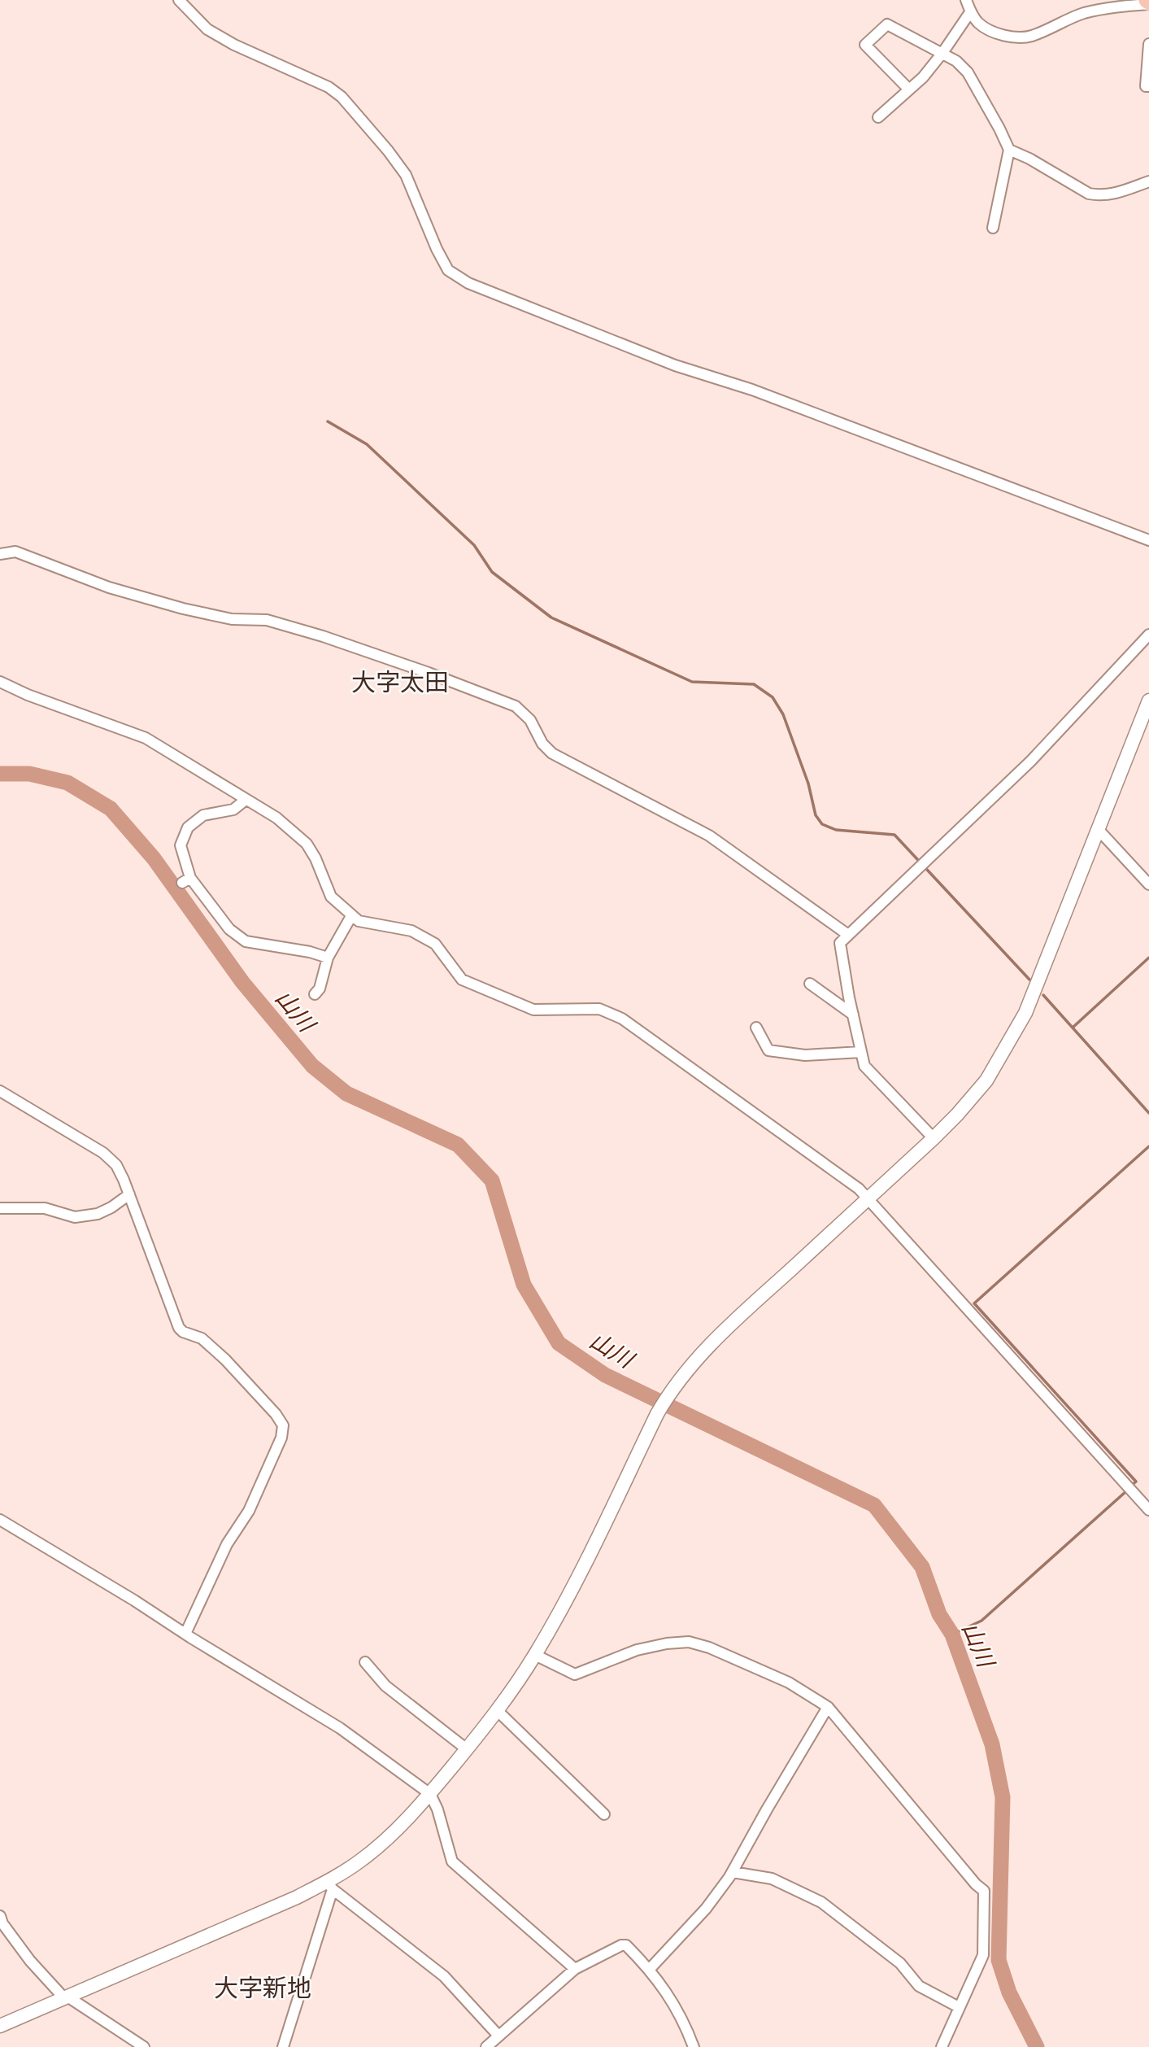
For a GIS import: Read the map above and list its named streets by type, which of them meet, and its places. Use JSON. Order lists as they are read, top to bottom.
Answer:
{
  "districts": ["大字太田", "大字新地"],
  "water": ["山川"]
}
